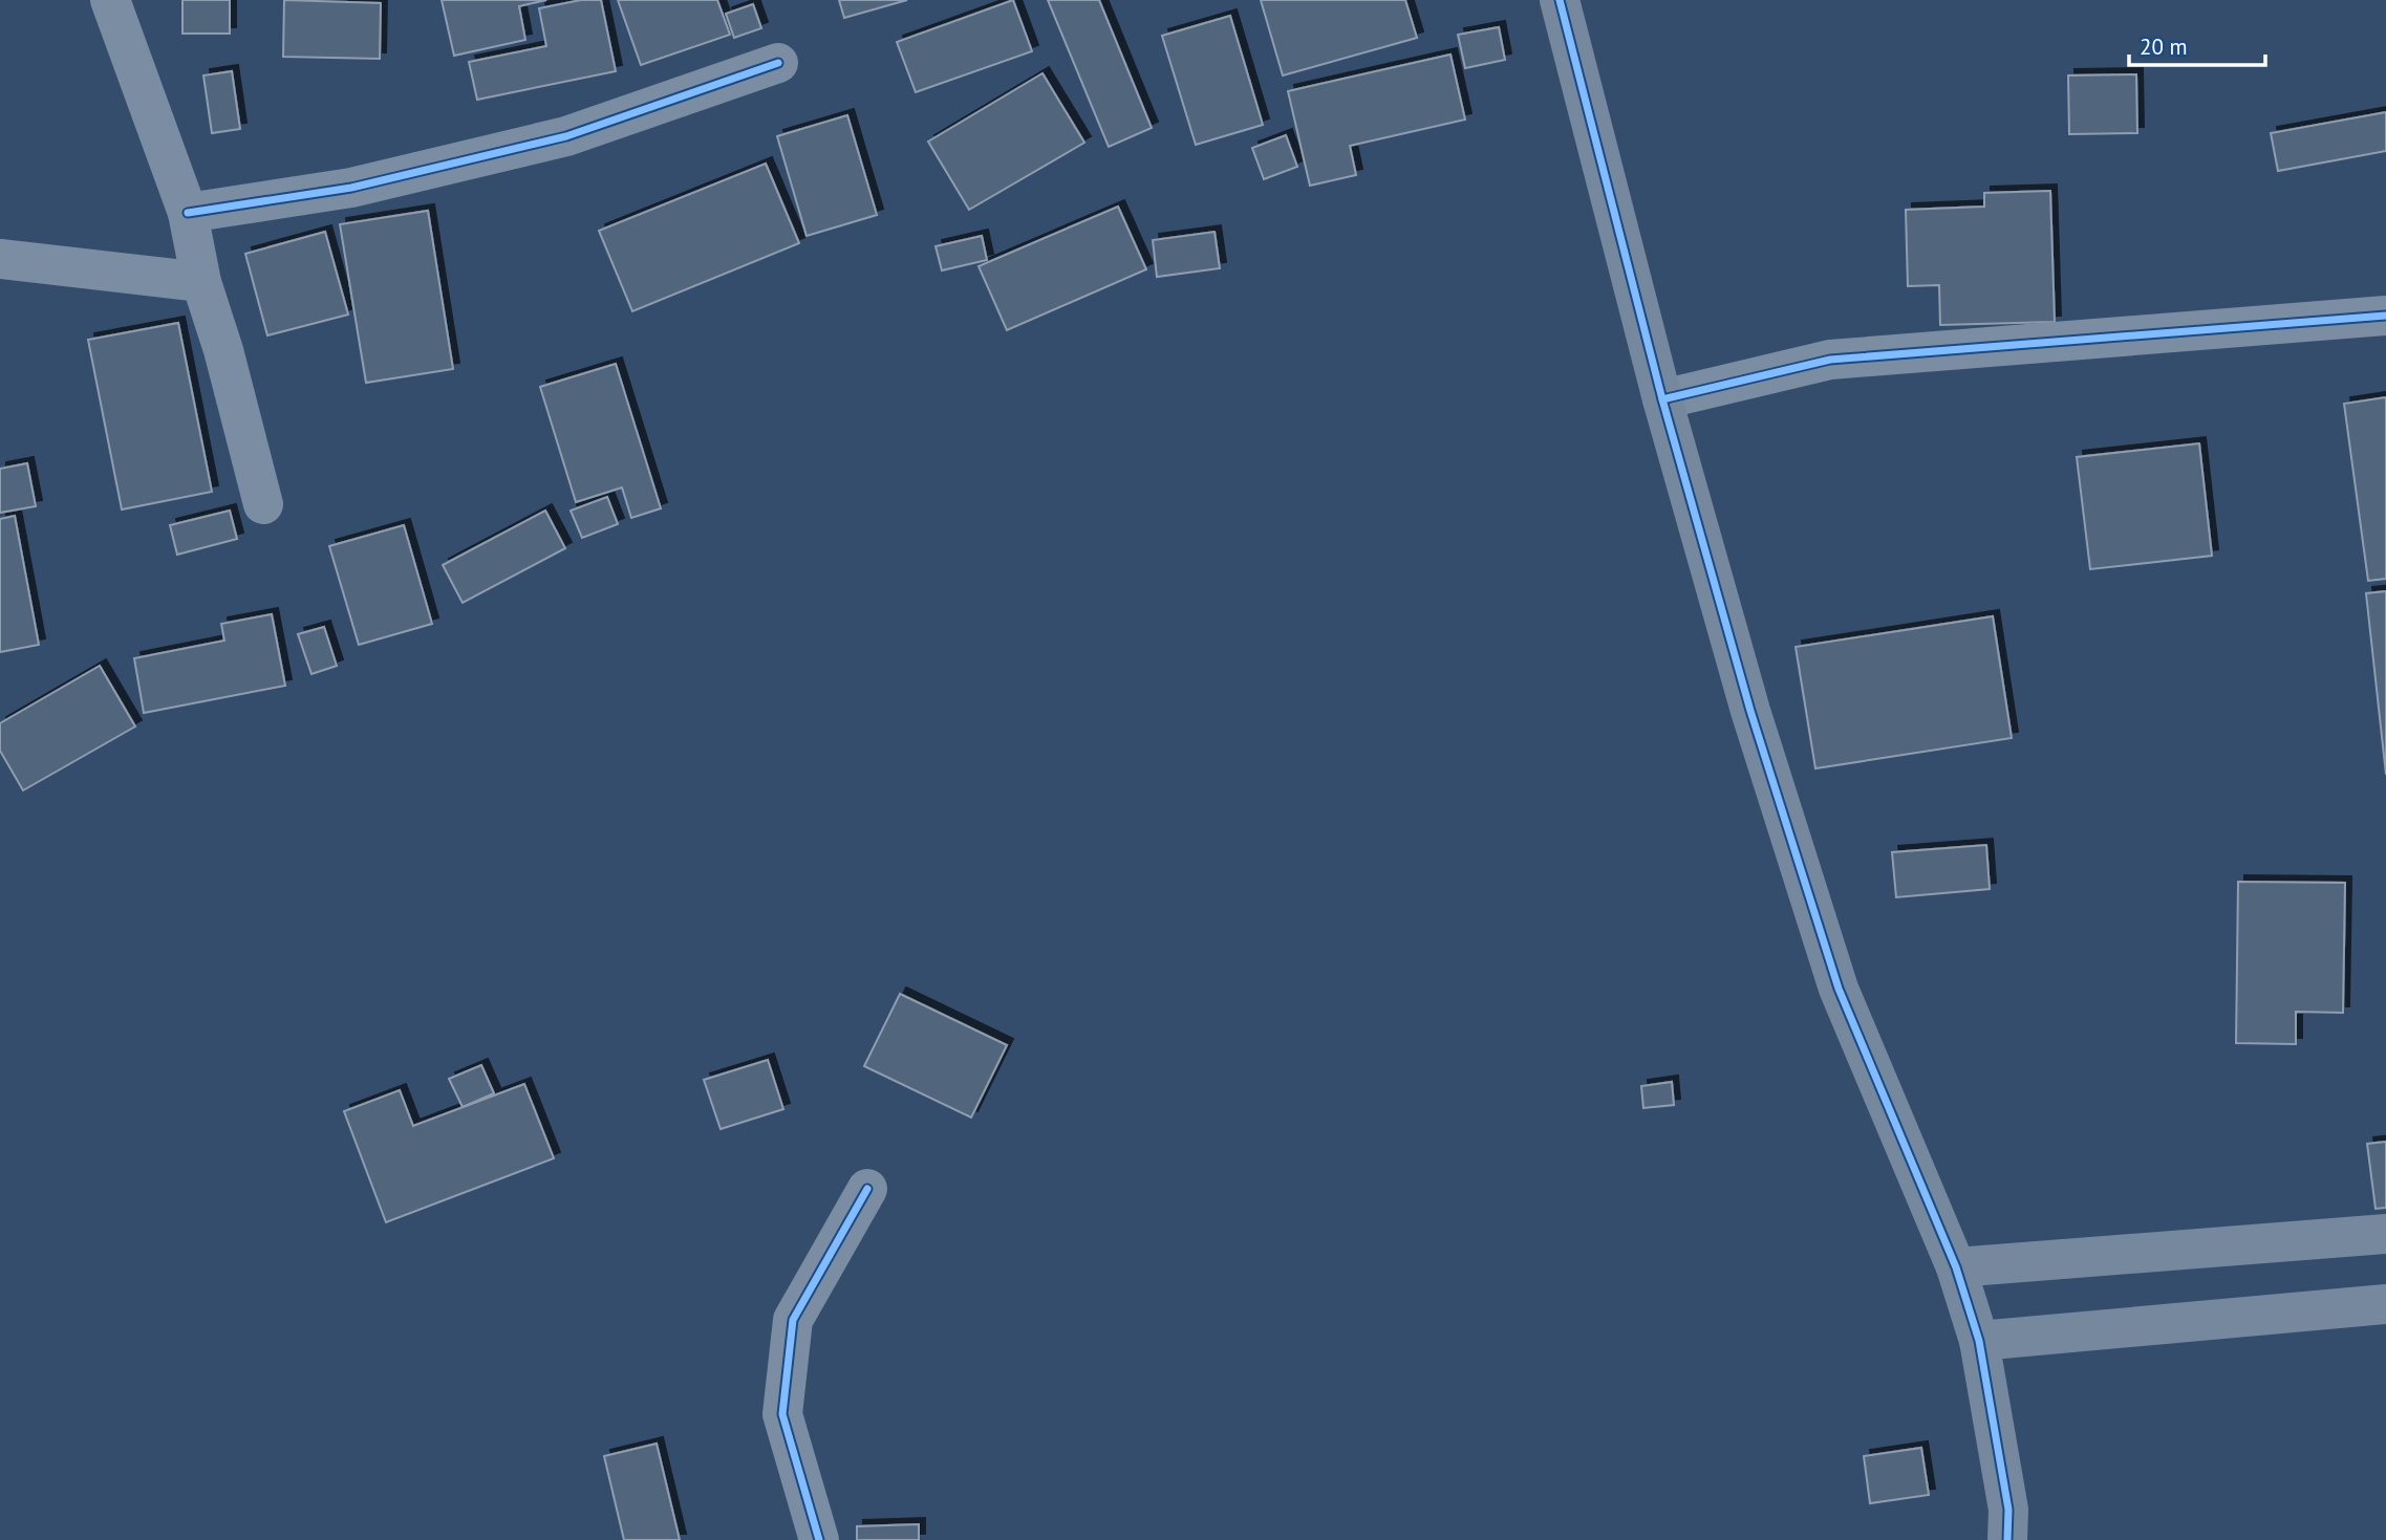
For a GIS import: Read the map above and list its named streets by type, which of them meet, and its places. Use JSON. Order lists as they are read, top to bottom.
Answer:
{
  "scale_bar": "20 m"
}
